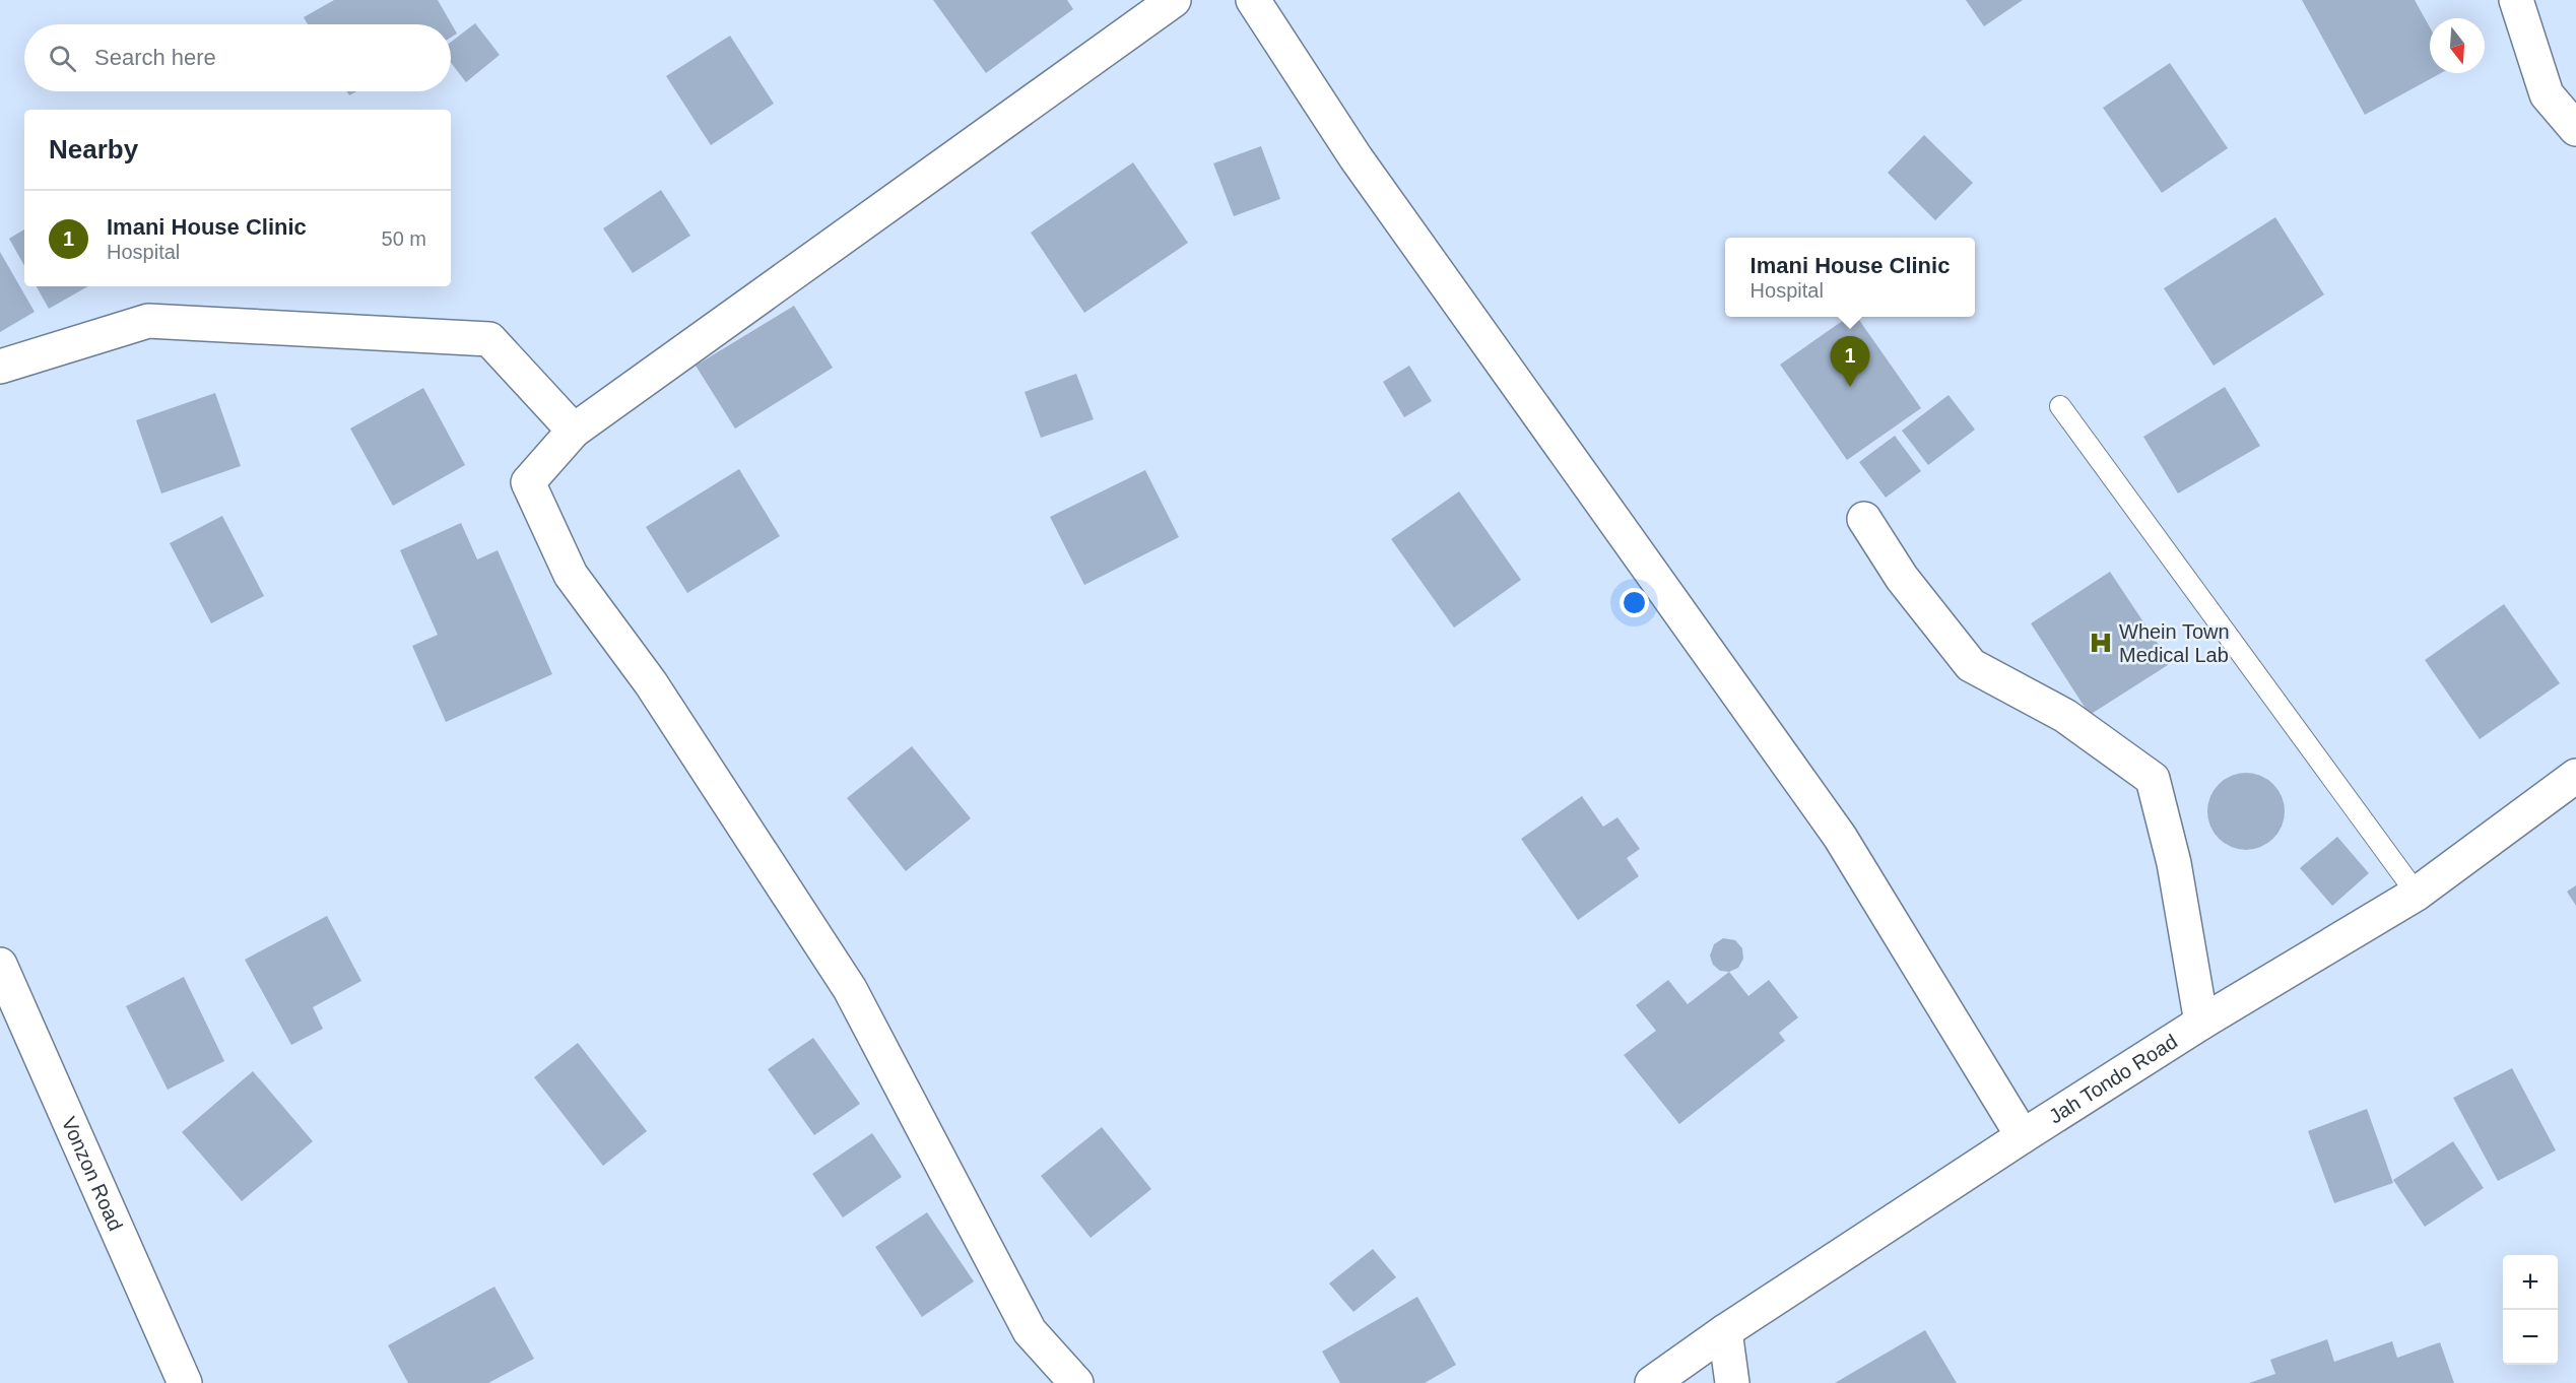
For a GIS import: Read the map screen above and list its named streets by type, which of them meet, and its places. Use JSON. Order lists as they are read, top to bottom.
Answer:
{
  "streets": {
    "street": ["Jah Tondo Road", "Vonzon Road"]
  },
  "places": {
    "hospital": ["Whein Town Medical Lab"]
  },
  "north": "bottom",
  "page": {
    "search": "Search here",
    "heading": "Nearby",
    "list": [
      {
        "mark": "1",
        "name": "Imani House Clinic",
        "note": "Hospital",
        "value": "50 m"
      }
    ],
    "popup": ["Imani House Clinic", "Hospital"],
    "pins": "1",
    "map_buttons": ["+", "−"]
  }
}
